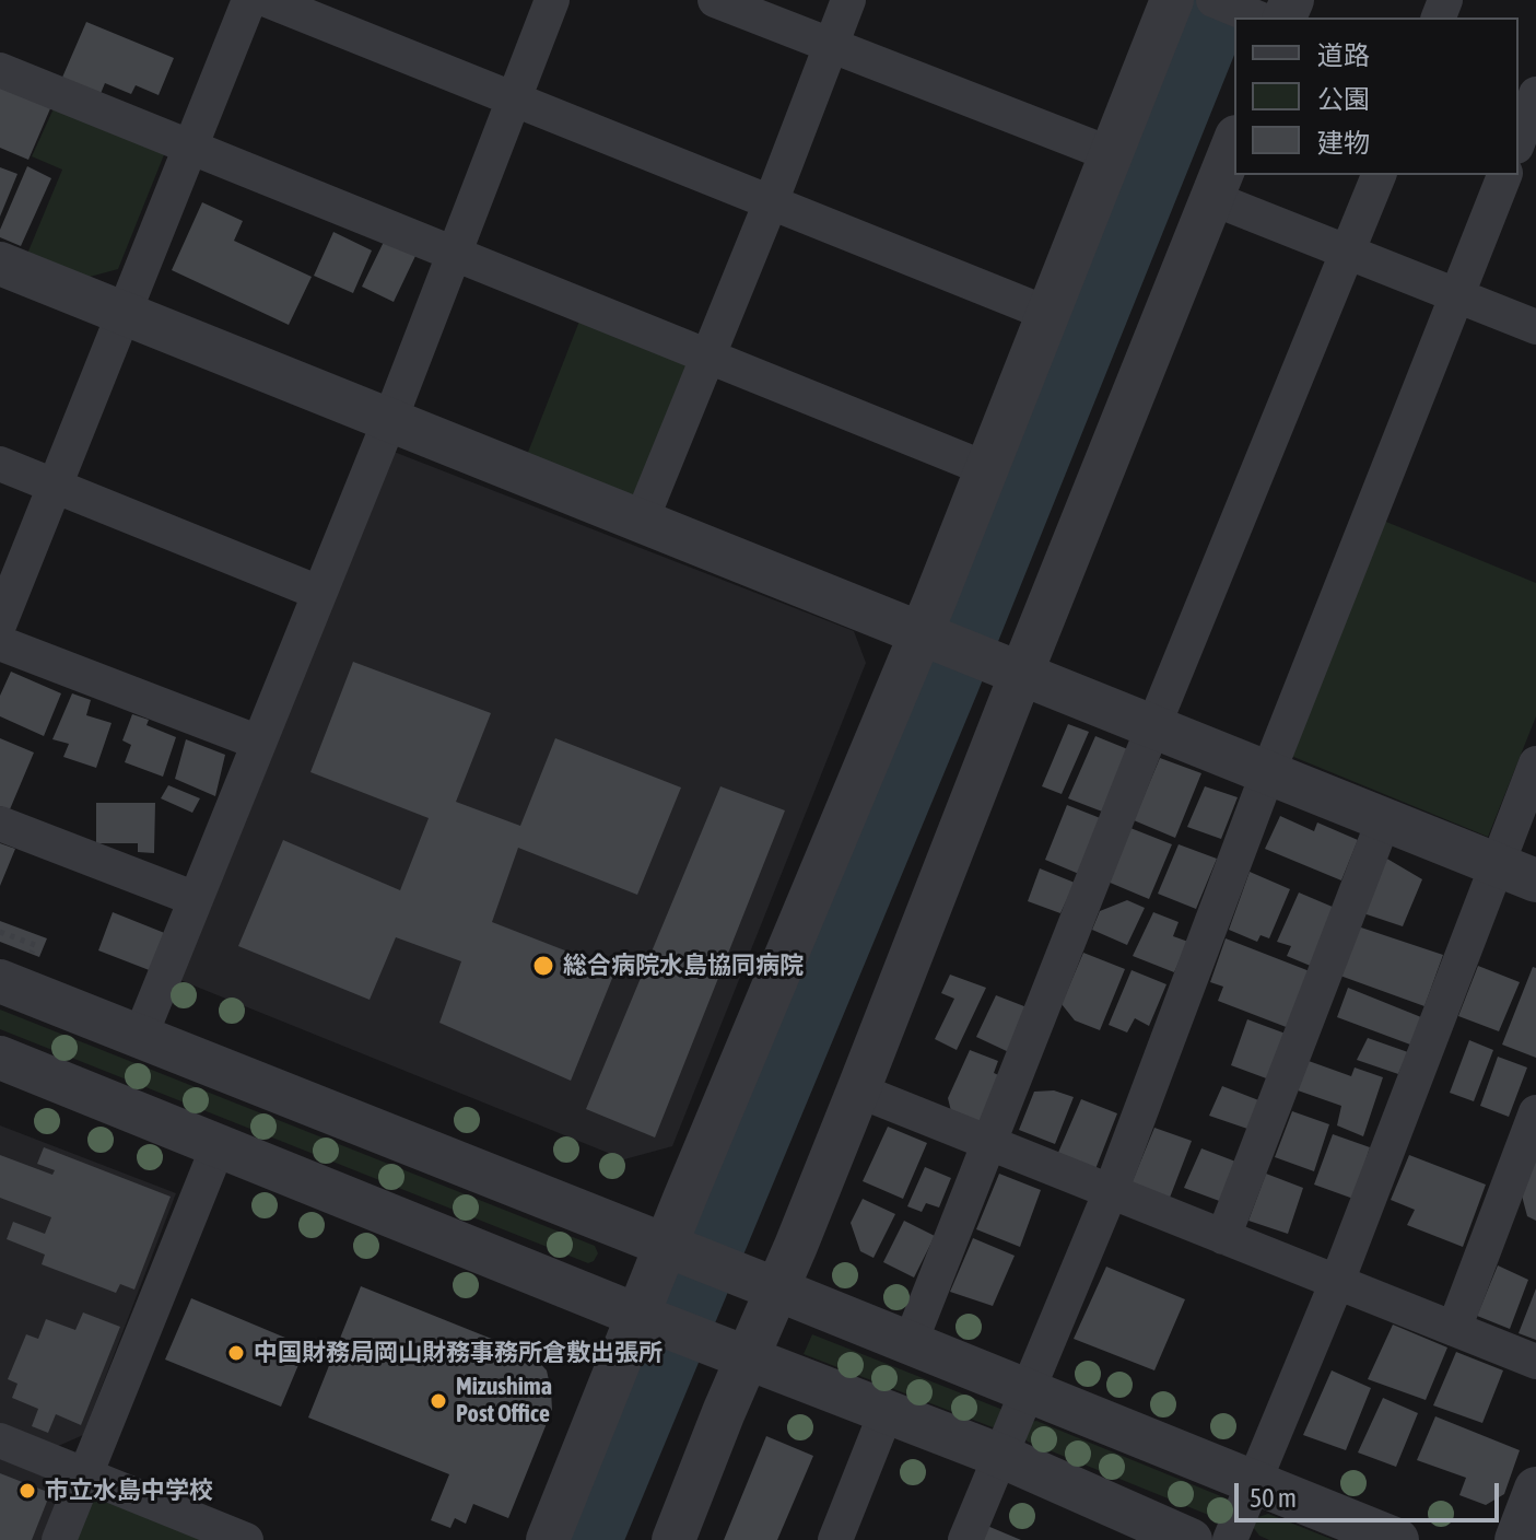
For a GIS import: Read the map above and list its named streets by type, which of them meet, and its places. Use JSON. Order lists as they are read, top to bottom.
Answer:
{
  "places": [
    "総合病院水島協同病院",
    "中国財務局岡山財務事務所倉敷出張所",
    "Mizushima Post Office",
    "市立水島中学校"
  ],
  "legend": ["道路", "公園", "建物"],
  "scale_bar": "50 m"
}
